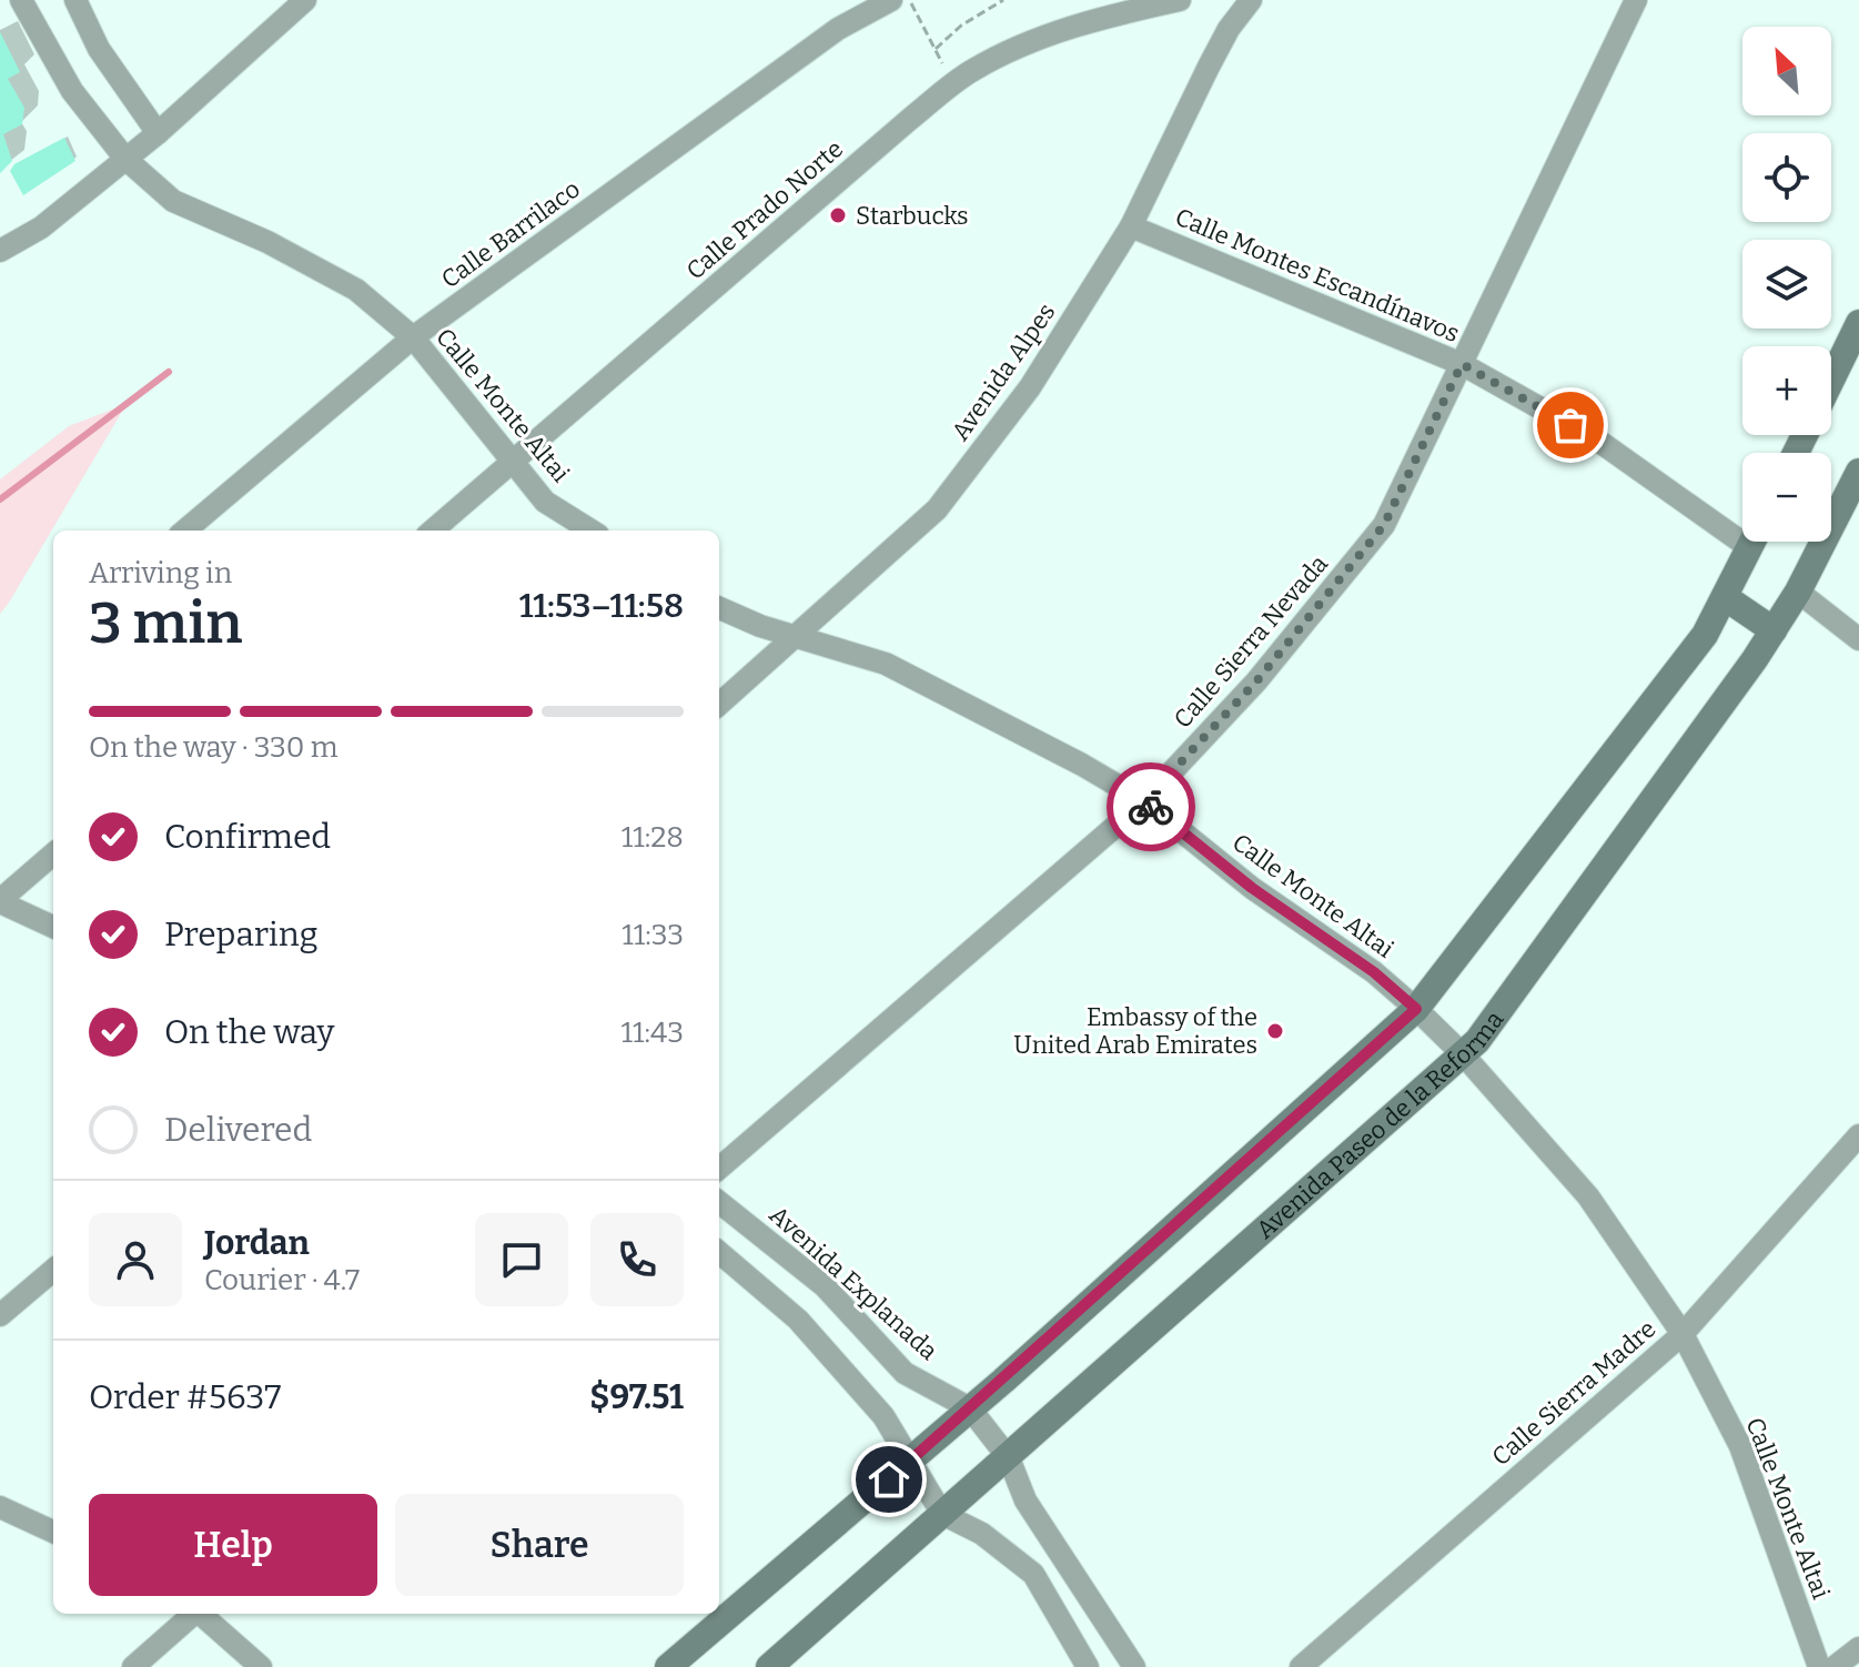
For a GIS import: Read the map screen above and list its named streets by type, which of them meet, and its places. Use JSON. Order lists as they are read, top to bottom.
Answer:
{
  "streets": {
    "main road": ["Avenida Paseo de la Reforma"],
    "street": [
      "Calle Prado Norte",
      "Calle Barrilaco",
      "Calle Montes Escandínavos",
      "Avenida Alpes",
      "Calle Monte Altai",
      "Calle Sierra Nevada",
      "Avenida Explanada",
      "Calle Sierra Madre"
    ]
  },
  "crossings": [
    ["Calle Prado Norte", "Calle Monte Altai"],
    ["Calle Barrilaco", "Calle Monte Altai"],
    ["Calle Montes Escandínavos", "Avenida Alpes"],
    ["Calle Montes Escandínavos", "Calle Sierra Nevada"],
    ["Avenida Alpes", "Calle Monte Altai"],
    ["Calle Monte Altai", "Calle Sierra Nevada"],
    ["Calle Monte Altai", "Avenida Paseo de la Reforma"],
    ["Calle Monte Altai", "Calle Sierra Madre"],
    ["Avenida Paseo de la Reforma", "Avenida Explanada"]
  ],
  "places": ["Starbucks", "Embassy of the United Arab Emirates"],
  "north": "top left",
  "page": {
    "map_buttons": ["+", "−"],
    "heading": ["3 min", "Arriving in", "11:53–11:58"],
    "panel": [
      "Jordan",
      "Courier · 4.7",
      "Order #5637",
      "$97.51"
    ],
    "bar": "On the way · 330 m",
    "list": [
      ["Confirmed", "11:28"],
      ["Preparing", "11:33"],
      ["On the way", "11:43"],
      "Delivered"
    ],
    "buttons": ["Help", "Share"]
  }
}
